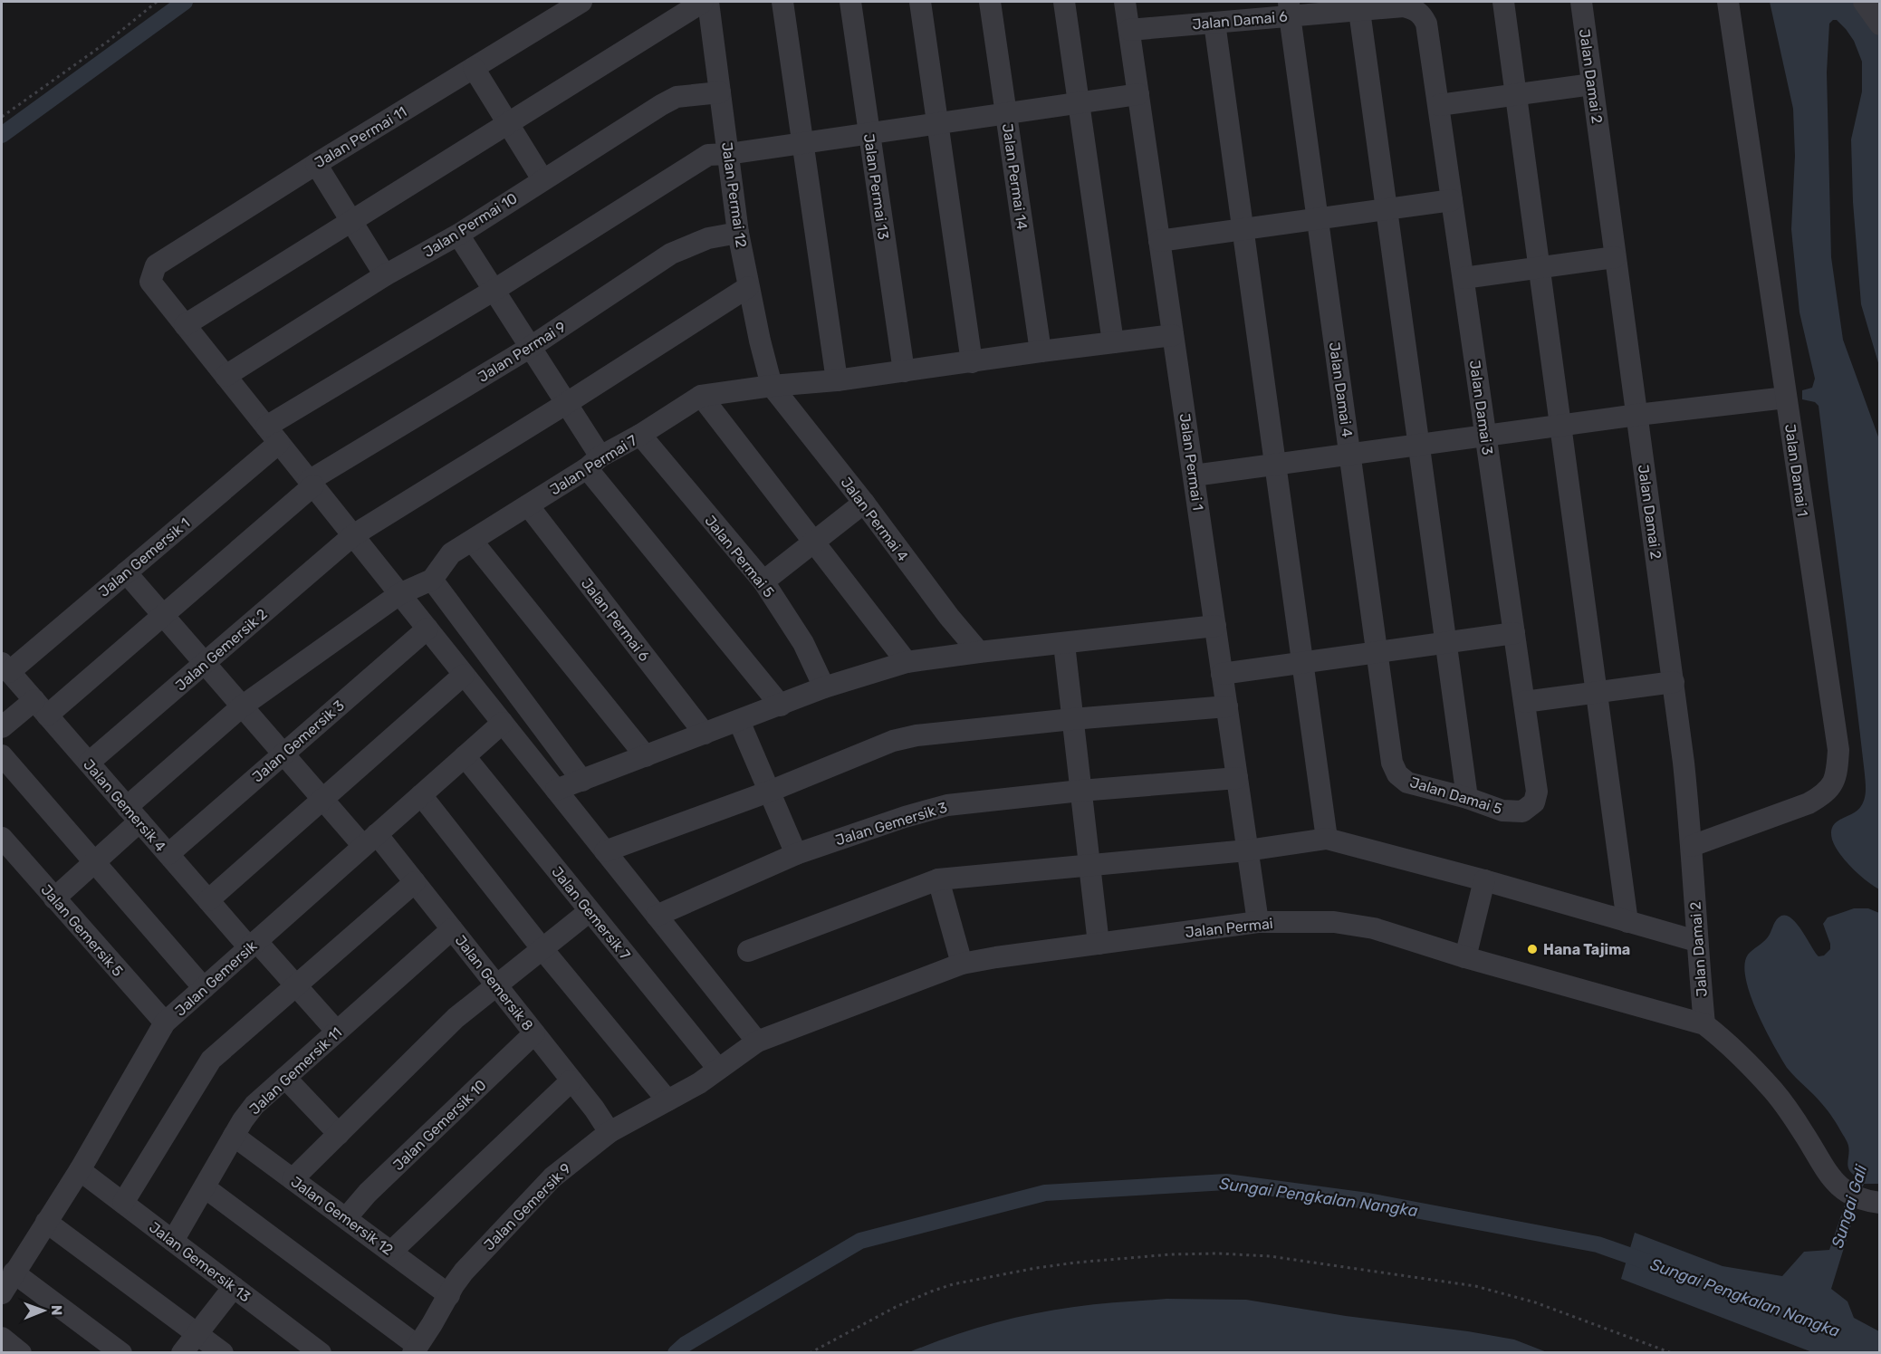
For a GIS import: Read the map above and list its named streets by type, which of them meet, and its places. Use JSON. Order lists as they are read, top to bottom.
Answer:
{
  "streets": {
    "street": [
      "Jalan Damai 6",
      "Jalan Damai 2",
      "Jalan Permai 11",
      "Jalan Permai 14",
      "Jalan Permai 13",
      "Jalan Permai 12",
      "Jalan Permai 10",
      "Jalan Permai 9",
      "Jalan Damai 4",
      "Jalan Damai 3",
      "Jalan Permai 1",
      "Jalan Permai 7",
      "Jalan Damai 1",
      "Jalan Permai 4",
      "Jalan Permai 5",
      "Jalan Gemersik 1",
      "Jalan Permai 6",
      "Jalan Gemersik 2",
      "Jalan Gemersik 3",
      "Jalan Damai 5",
      "Jalan Gemersik 4",
      "Jalan Gemersik 7",
      "Jalan Permai",
      "Jalan Gemersik 5",
      "Jalan Gemersik",
      "Jalan Gemersik 8",
      "Jalan Gemersik 11",
      "Jalan Gemersik 10",
      "Jalan Gemersik 9",
      "Jalan Gemersik 12",
      "Jalan Gemersik 13"
    ]
  },
  "crossings": [
    ["Jalan Damai 6", "Jalan Damai 4"],
    ["Jalan Damai 6", "Jalan Damai 3"],
    ["Jalan Damai 6", "Jalan Permai 1"],
    ["Jalan Damai 2", "Jalan Damai 1"],
    ["Jalan Damai 2", "Jalan Permai"],
    ["Jalan Permai 14", "Jalan Permai 7"],
    ["Jalan Permai 14", "Jalan Gemersik 1"],
    ["Jalan Permai 13", "Jalan Permai 7"],
    ["Jalan Permai 13", "Jalan Gemersik 1"],
    ["Jalan Permai 12", "Jalan Permai 10"],
    ["Jalan Permai 12", "Jalan Permai 9"],
    ["Jalan Permai 12", "Jalan Permai 7"],
    ["Jalan Permai 12", "Jalan Permai 4"],
    ["Jalan Permai 12", "Jalan Gemersik 1"],
    ["Jalan Permai 12", "Jalan Gemersik 2"],
    ["Jalan Permai 9", "Jalan Gemersik 4"],
    ["Jalan Permai 9", "Jalan Gemersik 8"],
    ["Jalan Damai 4", "Jalan Damai 5"],
    ["Jalan Damai 3", "Jalan Damai 5"],
    ["Jalan Permai 1", "Jalan Permai 7"],
    ["Jalan Permai 1", "Jalan Gemersik 1"],
    ["Jalan Permai 1", "Jalan Gemersik 3"],
    ["Jalan Permai 1", "Jalan Permai"],
    ["Jalan Permai 7", "Jalan Permai 4"],
    ["Jalan Permai 7", "Jalan Permai 5"],
    ["Jalan Permai 7", "Jalan Permai 6"],
    ["Jalan Gemersik 1", "Jalan Gemersik 4"],
    ["Jalan Gemersik 1", "Jalan Gemersik 8"],
    ["Jalan Gemersik 2", "Jalan Gemersik 4"],
    ["Jalan Gemersik 2", "Jalan Gemersik 8"],
    ["Jalan Gemersik 3", "Jalan Gemersik 4"],
    ["Jalan Gemersik 3", "Jalan Gemersik 8"],
    ["Jalan Gemersik 4", "Jalan Gemersik"],
    ["Jalan Gemersik 4", "Jalan Gemersik 11"],
    ["Jalan Gemersik 7", "Jalan Gemersik"],
    ["Jalan Gemersik 7", "Jalan Gemersik 9"],
    ["Jalan Permai", "Jalan Gemersik 9"],
    ["Jalan Gemersik 5", "Jalan Gemersik"],
    ["Jalan Gemersik", "Jalan Gemersik 8"],
    ["Jalan Gemersik", "Jalan Gemersik 13"],
    ["Jalan Gemersik 8", "Jalan Gemersik 11"],
    ["Jalan Gemersik 8", "Jalan Gemersik 10"],
    ["Jalan Gemersik 8", "Jalan Gemersik 9"],
    ["Jalan Gemersik 11", "Jalan Gemersik 12"],
    ["Jalan Gemersik 11", "Jalan Gemersik 13"],
    ["Jalan Gemersik 10", "Jalan Gemersik 12"],
    ["Jalan Gemersik 9", "Jalan Gemersik 12"]
  ],
  "water": ["Sungai Pengkalan Nangka", "Sungai Gali"],
  "places": ["Hana Tajima"],
  "north": "right"
}
